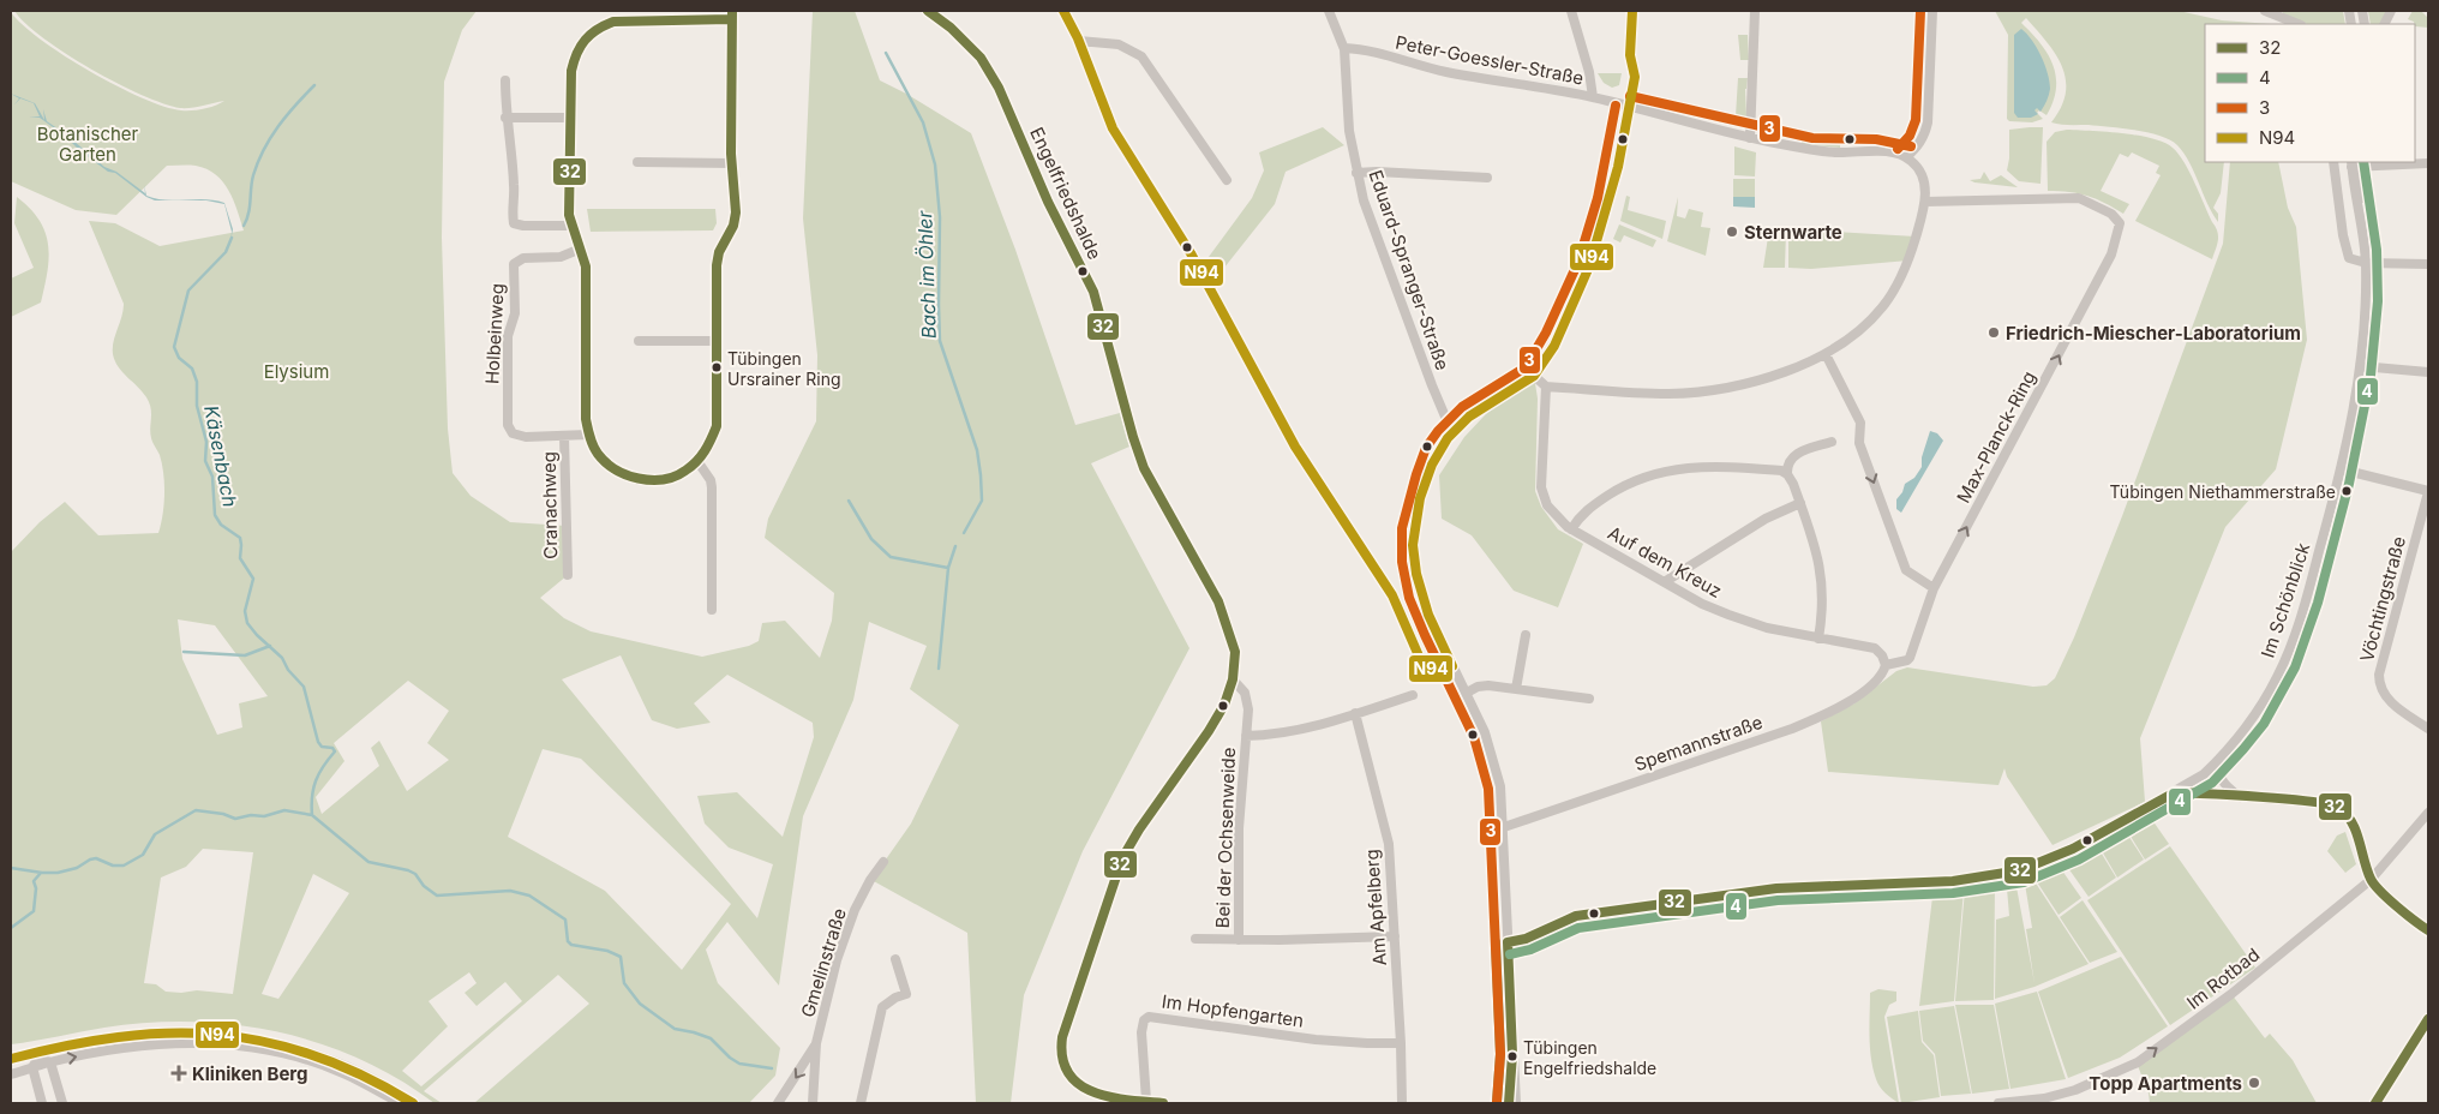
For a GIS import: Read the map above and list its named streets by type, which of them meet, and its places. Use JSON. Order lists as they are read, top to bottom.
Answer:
{
  "streets": {
    "street": [
      "Peter-Goessler-Straße",
      "Engelfriedshalde",
      "Eduard-Spranger-Straße",
      "Holbeinweg",
      "Max-Planck-Ring",
      "Cranachweg",
      "Auf dem Kreuz",
      "Vöchtingstraße",
      "Im Schönblick",
      "Spemannstraße",
      "Bei der Ochsenweide",
      "Am Apfelberg",
      "Gmelinstraße",
      "Im Rotbad",
      "Im Hopfengarten"
    ]
  },
  "crossings": [
    ["Peter-Goessler-Straße", "Eduard-Spranger-Straße"],
    ["Engelfriedshalde", "Bei der Ochsenweide"],
    ["Engelfriedshalde", "Im Hopfengarten"],
    ["Holbeinweg", "Cranachweg"],
    ["Max-Planck-Ring", "Auf dem Kreuz"],
    ["Max-Planck-Ring", "Spemannstraße"],
    ["Auf dem Kreuz", "Spemannstraße"],
    ["Bei der Ochsenweide", "Am Apfelberg"],
    ["Am Apfelberg", "Im Hopfengarten"]
  ],
  "one_way": ["Im Rotbad"],
  "water": ["Bach im Öhler", "Käsenbach"],
  "parks": ["Botanischer Garten", "Elysium"],
  "places": {
    "other": [
      "Sternwarte",
      "Friedrich-Miescher-Laboratorium",
      "Tübingen Ursrainer Ring",
      "Tübingen Niethammerstraße",
      "Tübingen Engelfriedshalde",
      "Topp Apartments"
    ],
    "health": ["Kliniken Berg"]
  },
  "lines": [
    "transit line 32",
    "transit line 3",
    "transit line N94",
    "transit line 4"
  ],
  "legend": [
    "32",
    "4",
    "3",
    "N94"
  ]
}
